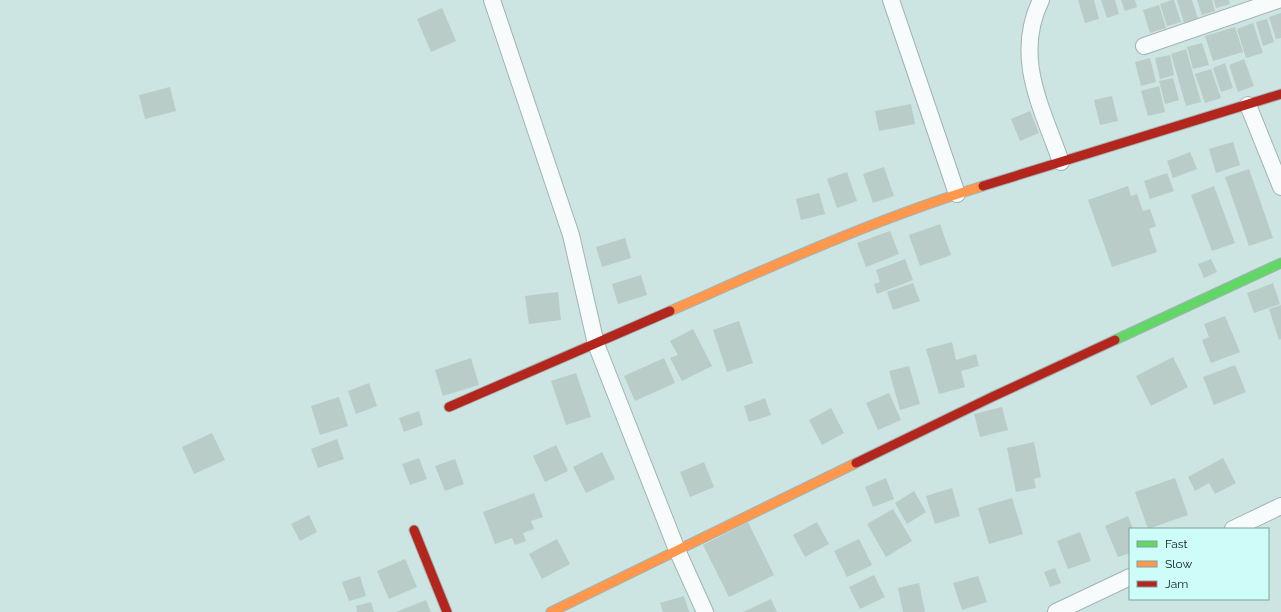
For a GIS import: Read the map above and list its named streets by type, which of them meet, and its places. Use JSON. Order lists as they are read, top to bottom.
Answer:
{
  "legend": ["Fast", "Slow", "Jam"]
}
